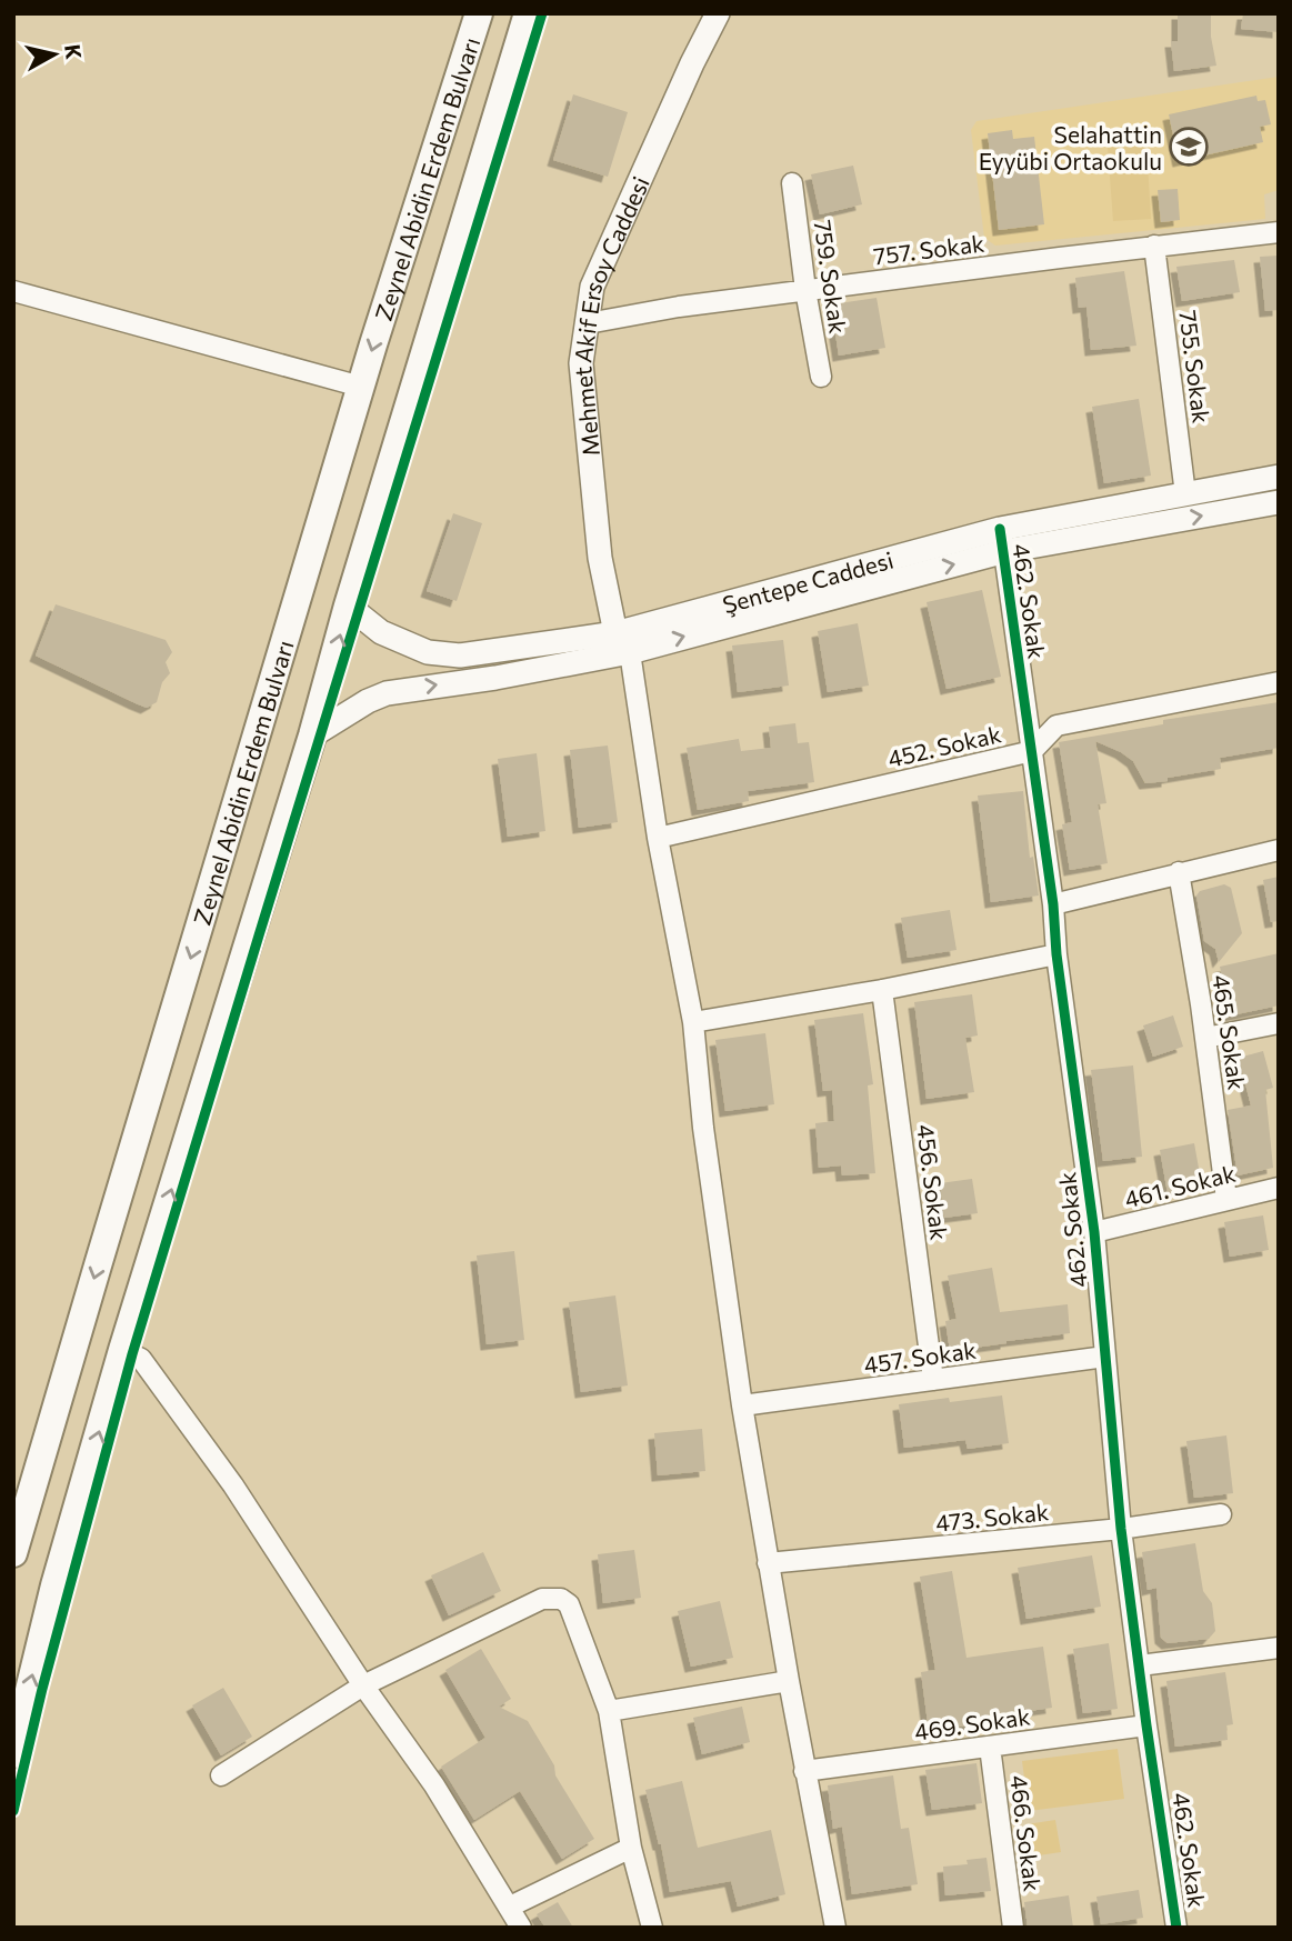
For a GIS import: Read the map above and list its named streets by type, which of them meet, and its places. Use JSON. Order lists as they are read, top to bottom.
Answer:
{
  "streets": {
    "main road": ["Zeynel Abidin Erdem Bulvarı"],
    "street": [
      "757. Sokak",
      "759. Sokak",
      "Mehmet Akif Ersoy Caddesi",
      "755. Sokak",
      "Şentepe Caddesi",
      "462. Sokak",
      "452. Sokak",
      "465. Sokak",
      "456. Sokak",
      "461. Sokak",
      "457. Sokak",
      "473. Sokak",
      "469. Sokak",
      "466. Sokak"
    ]
  },
  "crossings": [
    ["Zeynel Abidin Erdem Bulvarı", "Şentepe Caddesi"],
    ["757. Sokak", "759. Sokak"],
    ["757. Sokak", "Mehmet Akif Ersoy Caddesi"],
    ["757. Sokak", "755. Sokak"],
    ["Mehmet Akif Ersoy Caddesi", "Şentepe Caddesi"],
    ["755. Sokak", "Şentepe Caddesi"],
    ["Şentepe Caddesi", "462. Sokak"],
    ["462. Sokak", "452. Sokak"],
    ["462. Sokak", "461. Sokak"],
    ["462. Sokak", "457. Sokak"],
    ["462. Sokak", "473. Sokak"],
    ["462. Sokak", "469. Sokak"],
    ["465. Sokak", "461. Sokak"],
    ["456. Sokak", "457. Sokak"],
    ["469. Sokak", "466. Sokak"]
  ],
  "places": {
    "school or university": ["Selahattin Eyyübi Ortaokulu"]
  },
  "north": "right"
}
